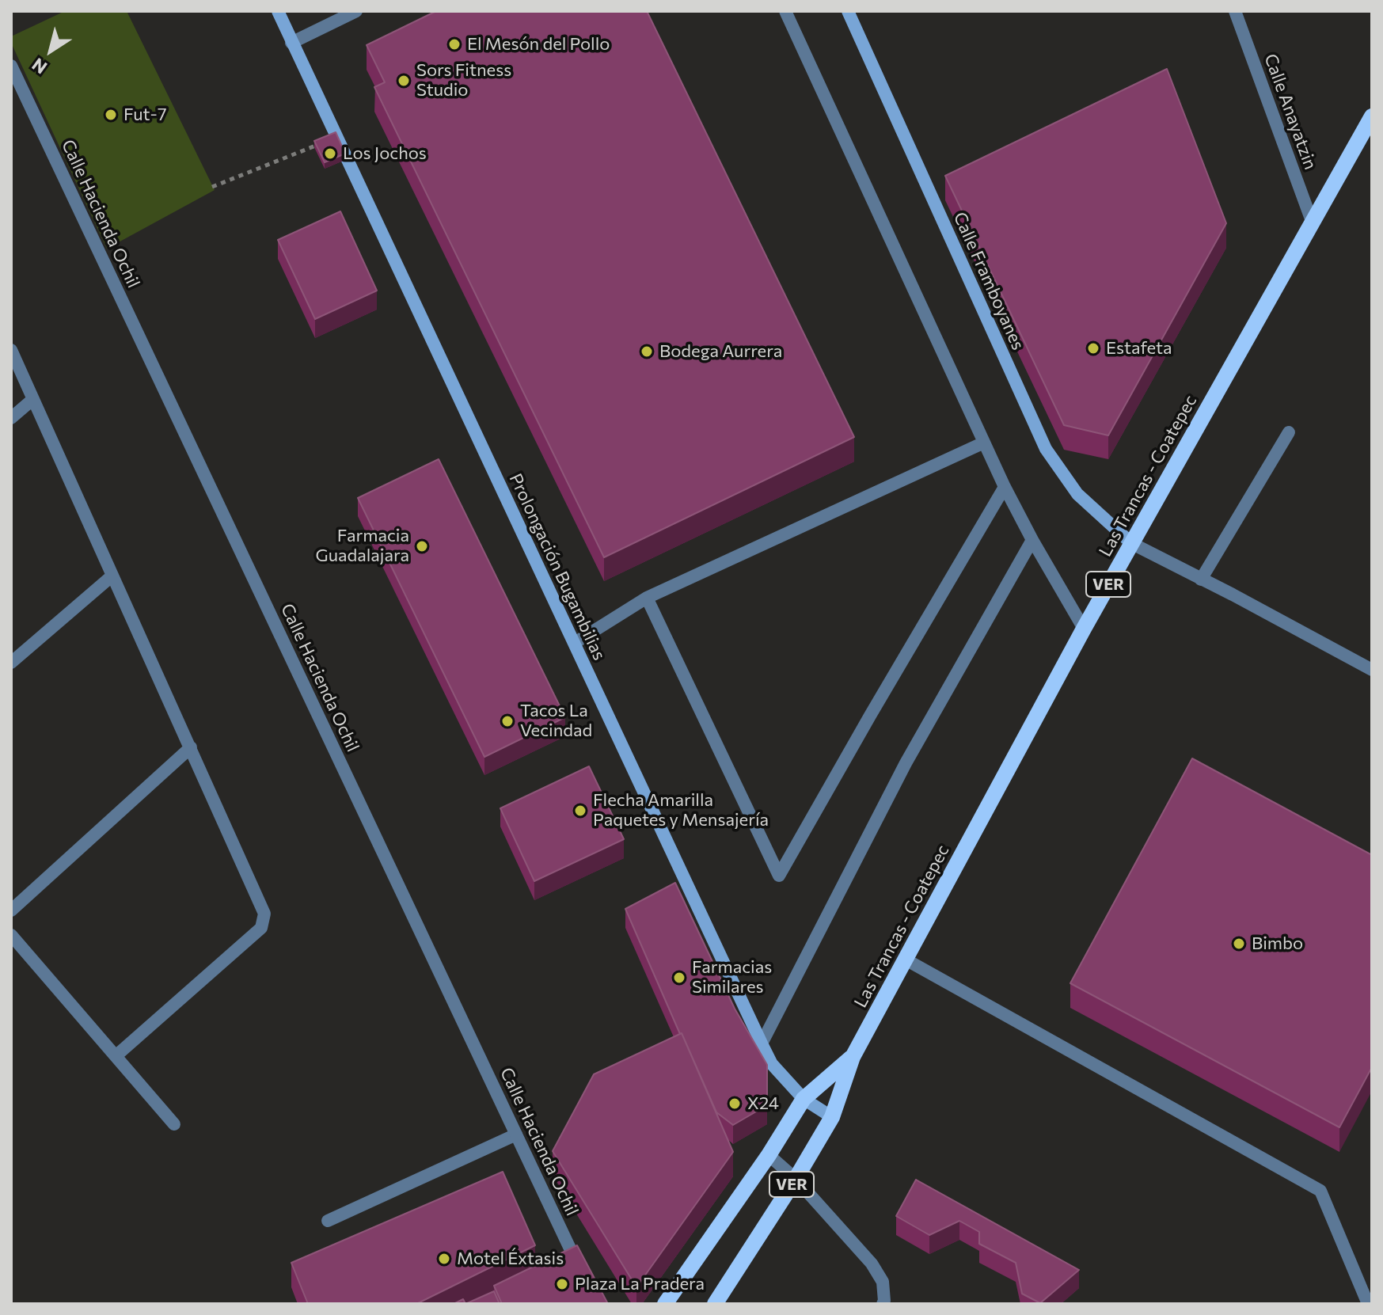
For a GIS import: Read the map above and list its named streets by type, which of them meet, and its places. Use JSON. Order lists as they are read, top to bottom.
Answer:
{
  "streets": {
    "main road": ["Las Trancas - Coatepec", "VER"],
    "street": [
      "Calle Anayatzin",
      "Calle Hacienda Ochil",
      "Calle Framboyanes",
      "Prolongación Bugambilias"
    ]
  },
  "crossings": [
    ["Calle Anayatzin", "Las Trancas - Coatepec"],
    ["Calle Framboyanes", "Las Trancas - Coatepec"],
    ["Las Trancas - Coatepec", "Prolongación Bugambilias"]
  ],
  "places": [
    "El Mesón del Pollo",
    "Sors Fitness Studio",
    "Fut-7",
    "Los Jochos",
    "Estafeta",
    "Bodega Aurrera",
    "Farmacia Guadalajara",
    "Tacos La Vecindad",
    "Flecha Amarilla Paquetes y Mensajería",
    "Bimbo",
    "Farmacias Similares",
    "X24",
    "Motel Éxtasis",
    "Plaza La Pradera"
  ],
  "north": "bottom left"
}
